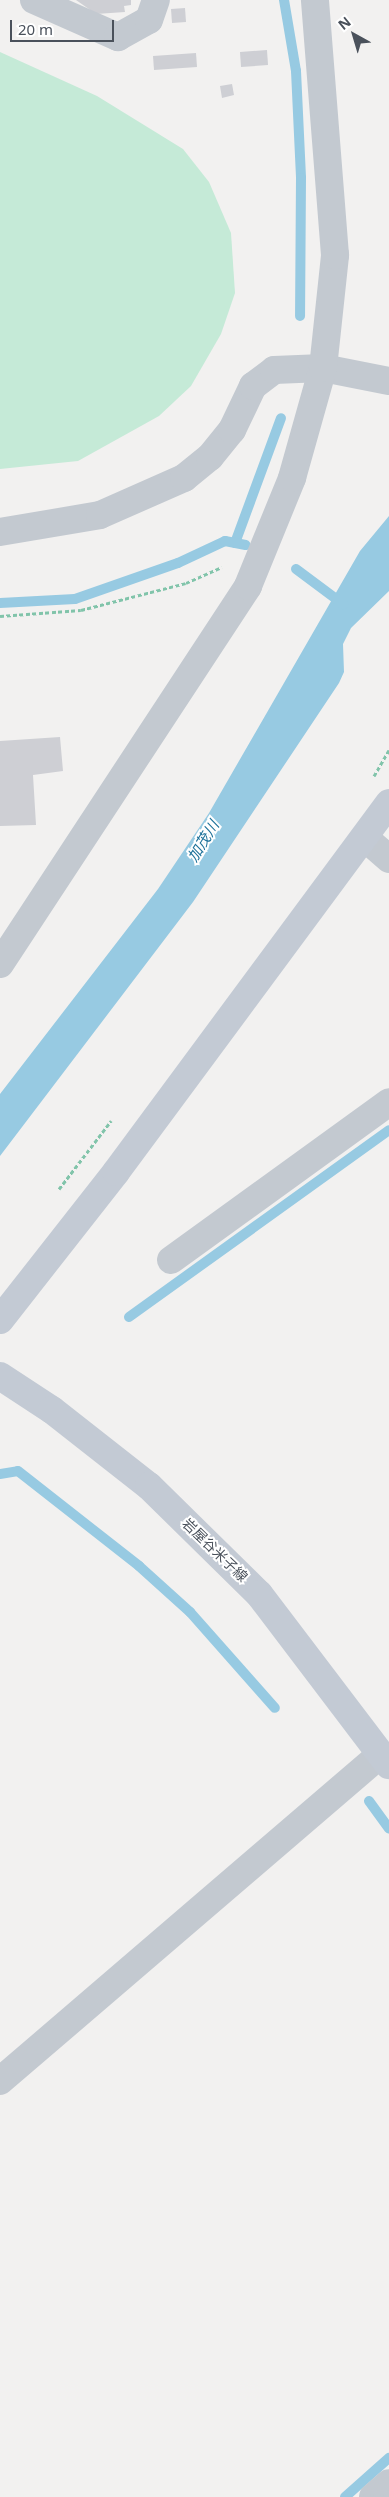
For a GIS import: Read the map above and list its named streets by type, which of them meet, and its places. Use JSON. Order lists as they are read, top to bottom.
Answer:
{
  "streets": {
    "street": ["岩屋谷米子線"]
  },
  "water": ["加茂川"],
  "scale_bar": "20 m",
  "north": "top left"
}
